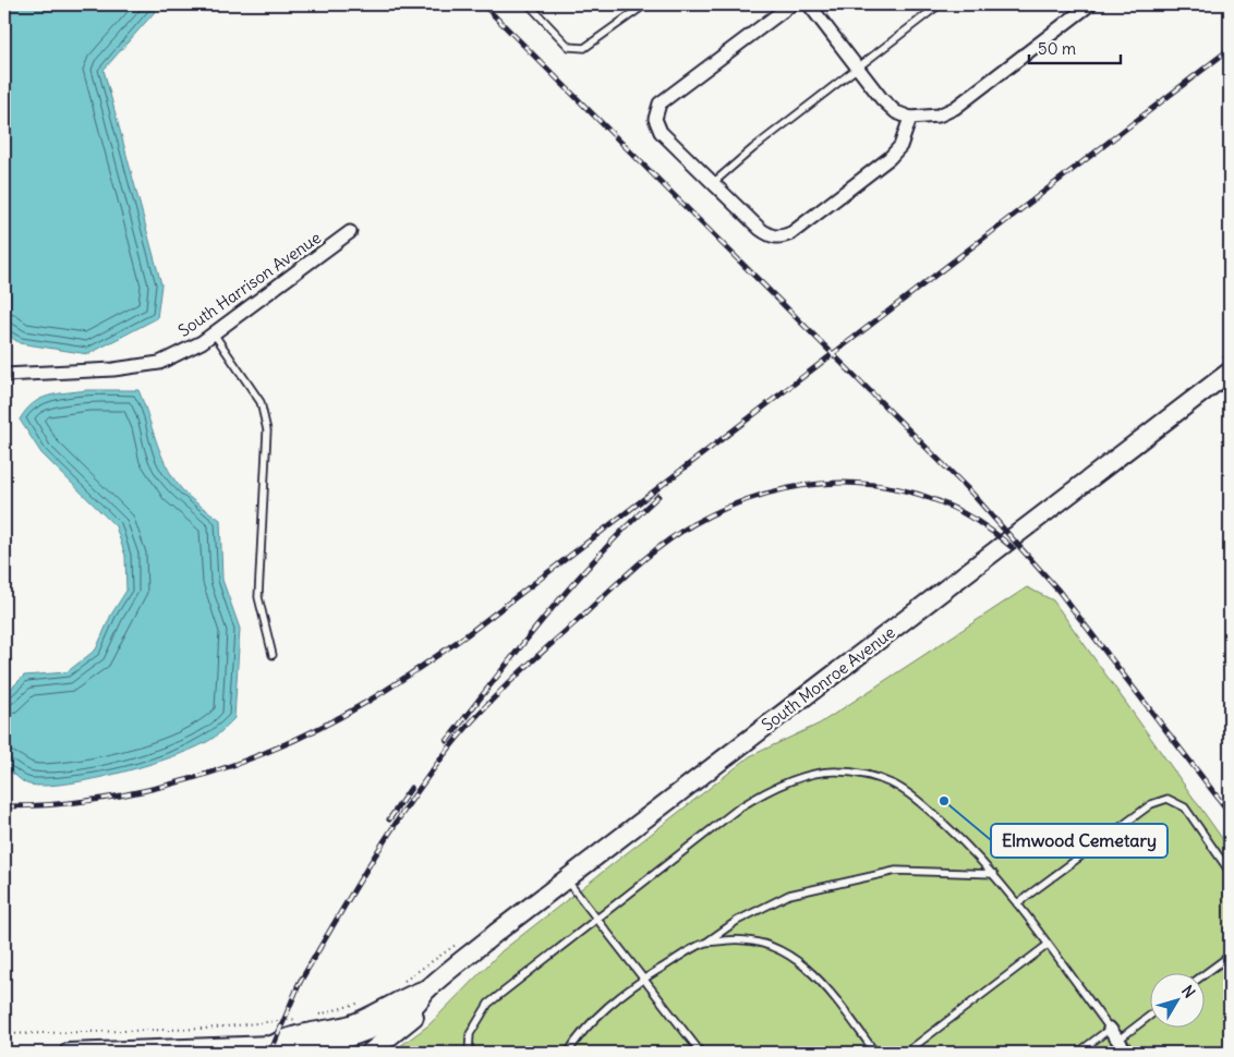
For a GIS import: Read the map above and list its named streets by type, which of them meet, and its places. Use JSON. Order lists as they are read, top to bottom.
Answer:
{
  "streets": {
    "main road": ["South Monroe Avenue"],
    "street": ["South Harrison Avenue"]
  },
  "places": ["Elmwood Cemetary"],
  "scale_bar": "50 m",
  "north": "top right"
}
